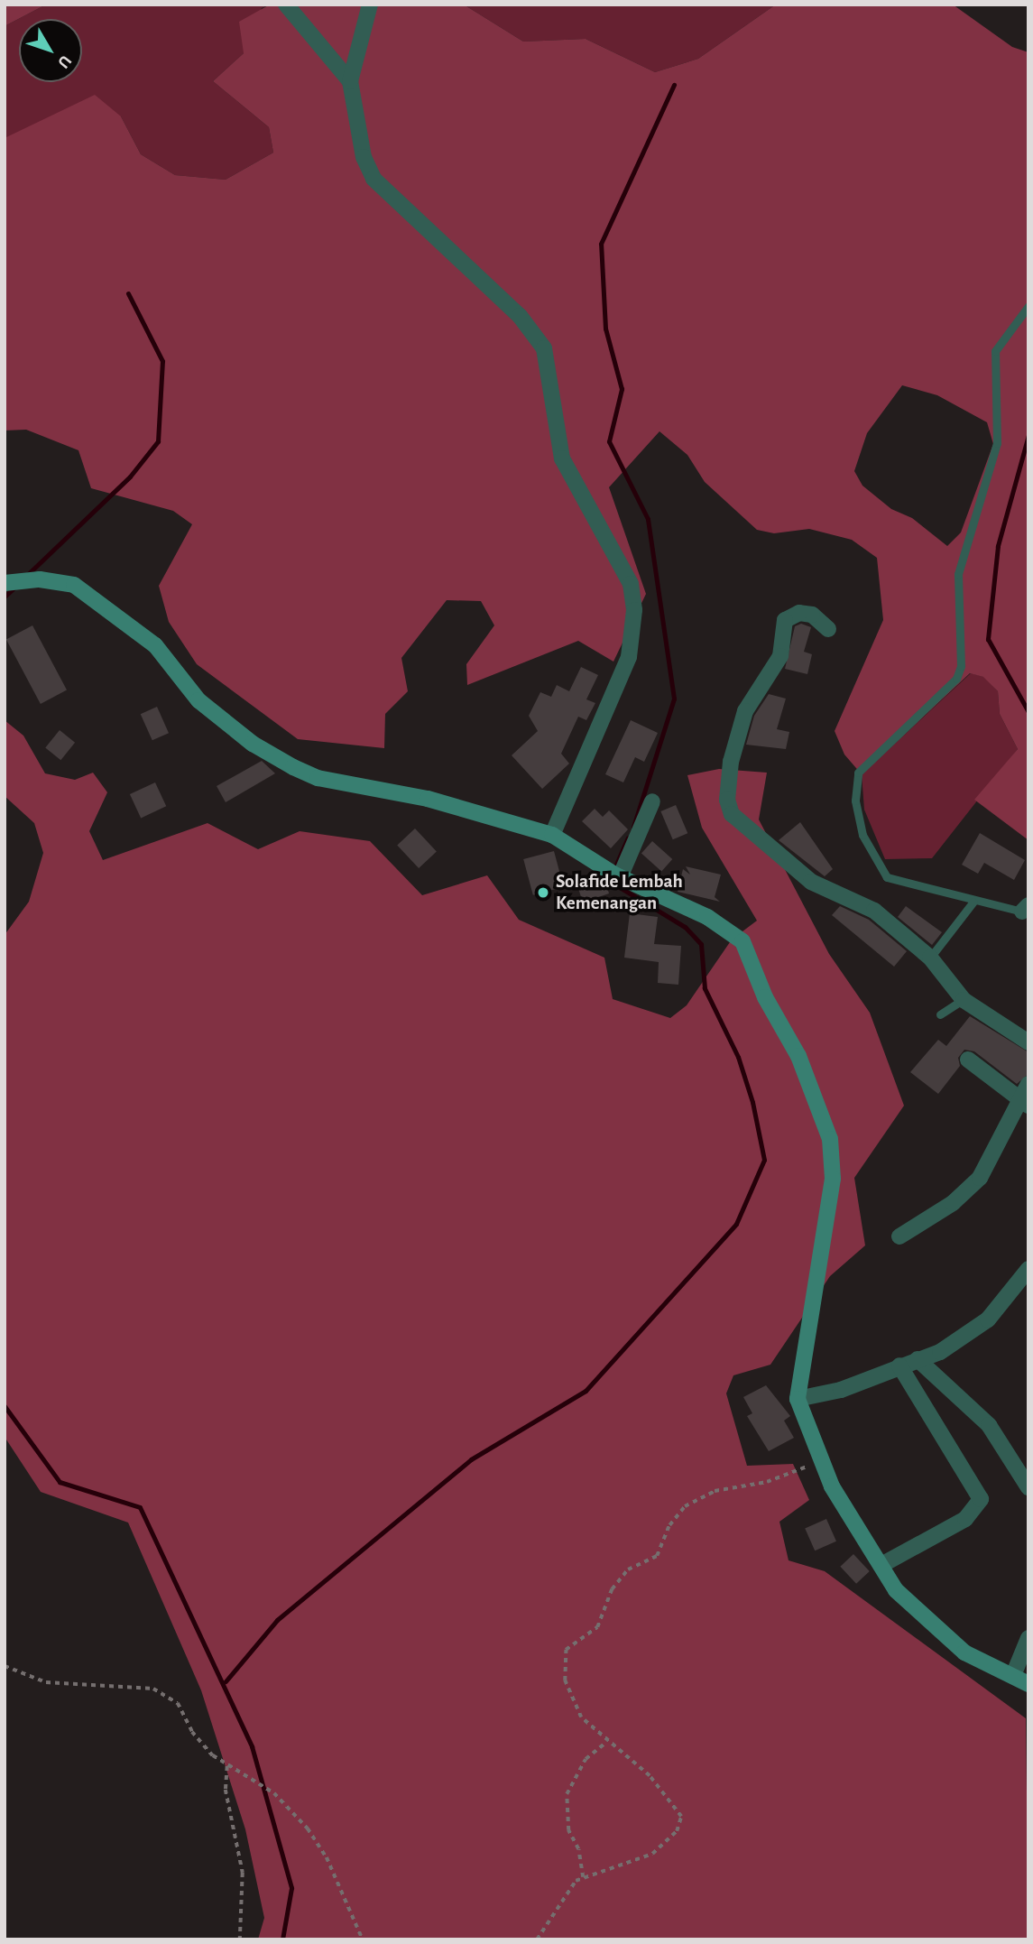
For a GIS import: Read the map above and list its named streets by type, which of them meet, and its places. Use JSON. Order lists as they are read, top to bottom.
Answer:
{
  "places": ["Solafide Lembah Kemenangan"],
  "north": "bottom right"
}
